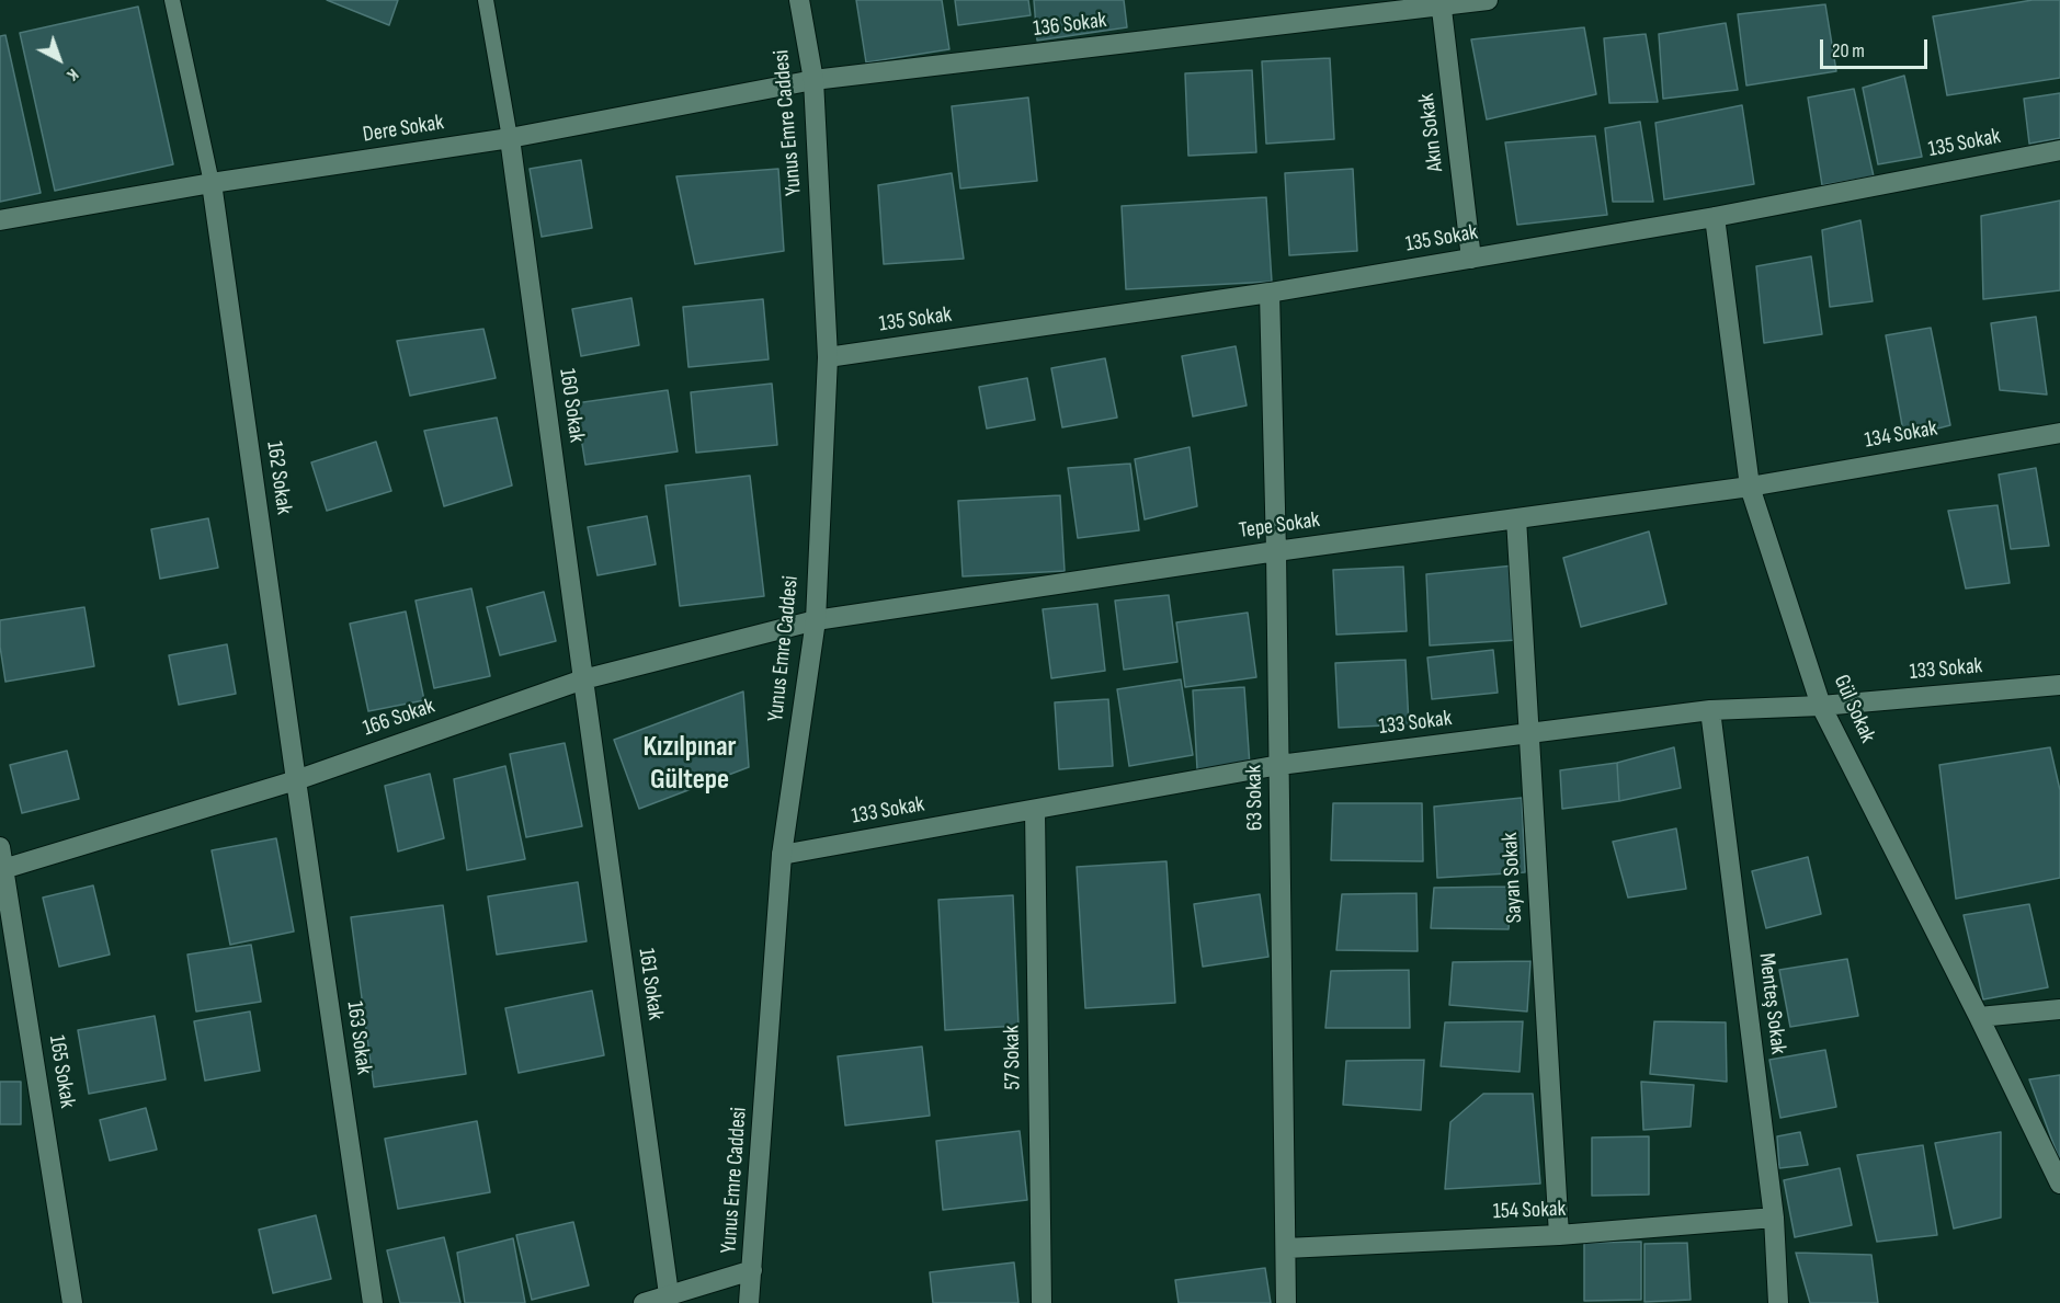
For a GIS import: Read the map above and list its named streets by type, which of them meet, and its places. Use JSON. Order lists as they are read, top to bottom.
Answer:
{
  "streets": {
    "street": [
      "136 Sokak",
      "Yunus Emre Caddesi",
      "Dere Sokak",
      "Akın Sokak",
      "135 Sokak",
      "160 Sokak",
      "134 Sokak",
      "162 Sokak",
      "Tepe Sokak",
      "133 Sokak",
      "Gül Sokak",
      "166 Sokak",
      "63 Sokak",
      "Sayan Sokak",
      "161 Sokak",
      "Menteş Sokak",
      "163 Sokak",
      "57 Sokak",
      "165 Sokak",
      "154 Sokak"
    ]
  },
  "crossings": [
    ["136 Sokak", "Yunus Emre Caddesi"],
    ["136 Sokak", "Dere Sokak"],
    ["136 Sokak", "Akın Sokak"],
    ["Yunus Emre Caddesi", "Dere Sokak"],
    ["Yunus Emre Caddesi", "135 Sokak"],
    ["Yunus Emre Caddesi", "Tepe Sokak"],
    ["Yunus Emre Caddesi", "133 Sokak"],
    ["Yunus Emre Caddesi", "166 Sokak"],
    ["Dere Sokak", "160 Sokak"],
    ["Dere Sokak", "162 Sokak"],
    ["Akın Sokak", "135 Sokak"],
    ["135 Sokak", "Gül Sokak"],
    ["135 Sokak", "63 Sokak"],
    ["160 Sokak", "166 Sokak"],
    ["160 Sokak", "161 Sokak"],
    ["134 Sokak", "Tepe Sokak"],
    ["134 Sokak", "Gül Sokak"],
    ["162 Sokak", "166 Sokak"],
    ["162 Sokak", "163 Sokak"],
    ["Tepe Sokak", "Gül Sokak"],
    ["Tepe Sokak", "166 Sokak"],
    ["Tepe Sokak", "63 Sokak"],
    ["Tepe Sokak", "Sayan Sokak"],
    ["133 Sokak", "Gül Sokak"],
    ["133 Sokak", "63 Sokak"],
    ["133 Sokak", "Sayan Sokak"],
    ["133 Sokak", "Menteş Sokak"],
    ["133 Sokak", "57 Sokak"],
    ["166 Sokak", "161 Sokak"],
    ["166 Sokak", "163 Sokak"],
    ["166 Sokak", "165 Sokak"],
    ["63 Sokak", "154 Sokak"],
    ["Sayan Sokak", "154 Sokak"],
    ["Menteş Sokak", "154 Sokak"]
  ],
  "districts": ["Kızılpınar Gültepe"],
  "scale_bar": "20 m",
  "north": "bottom right"
}
